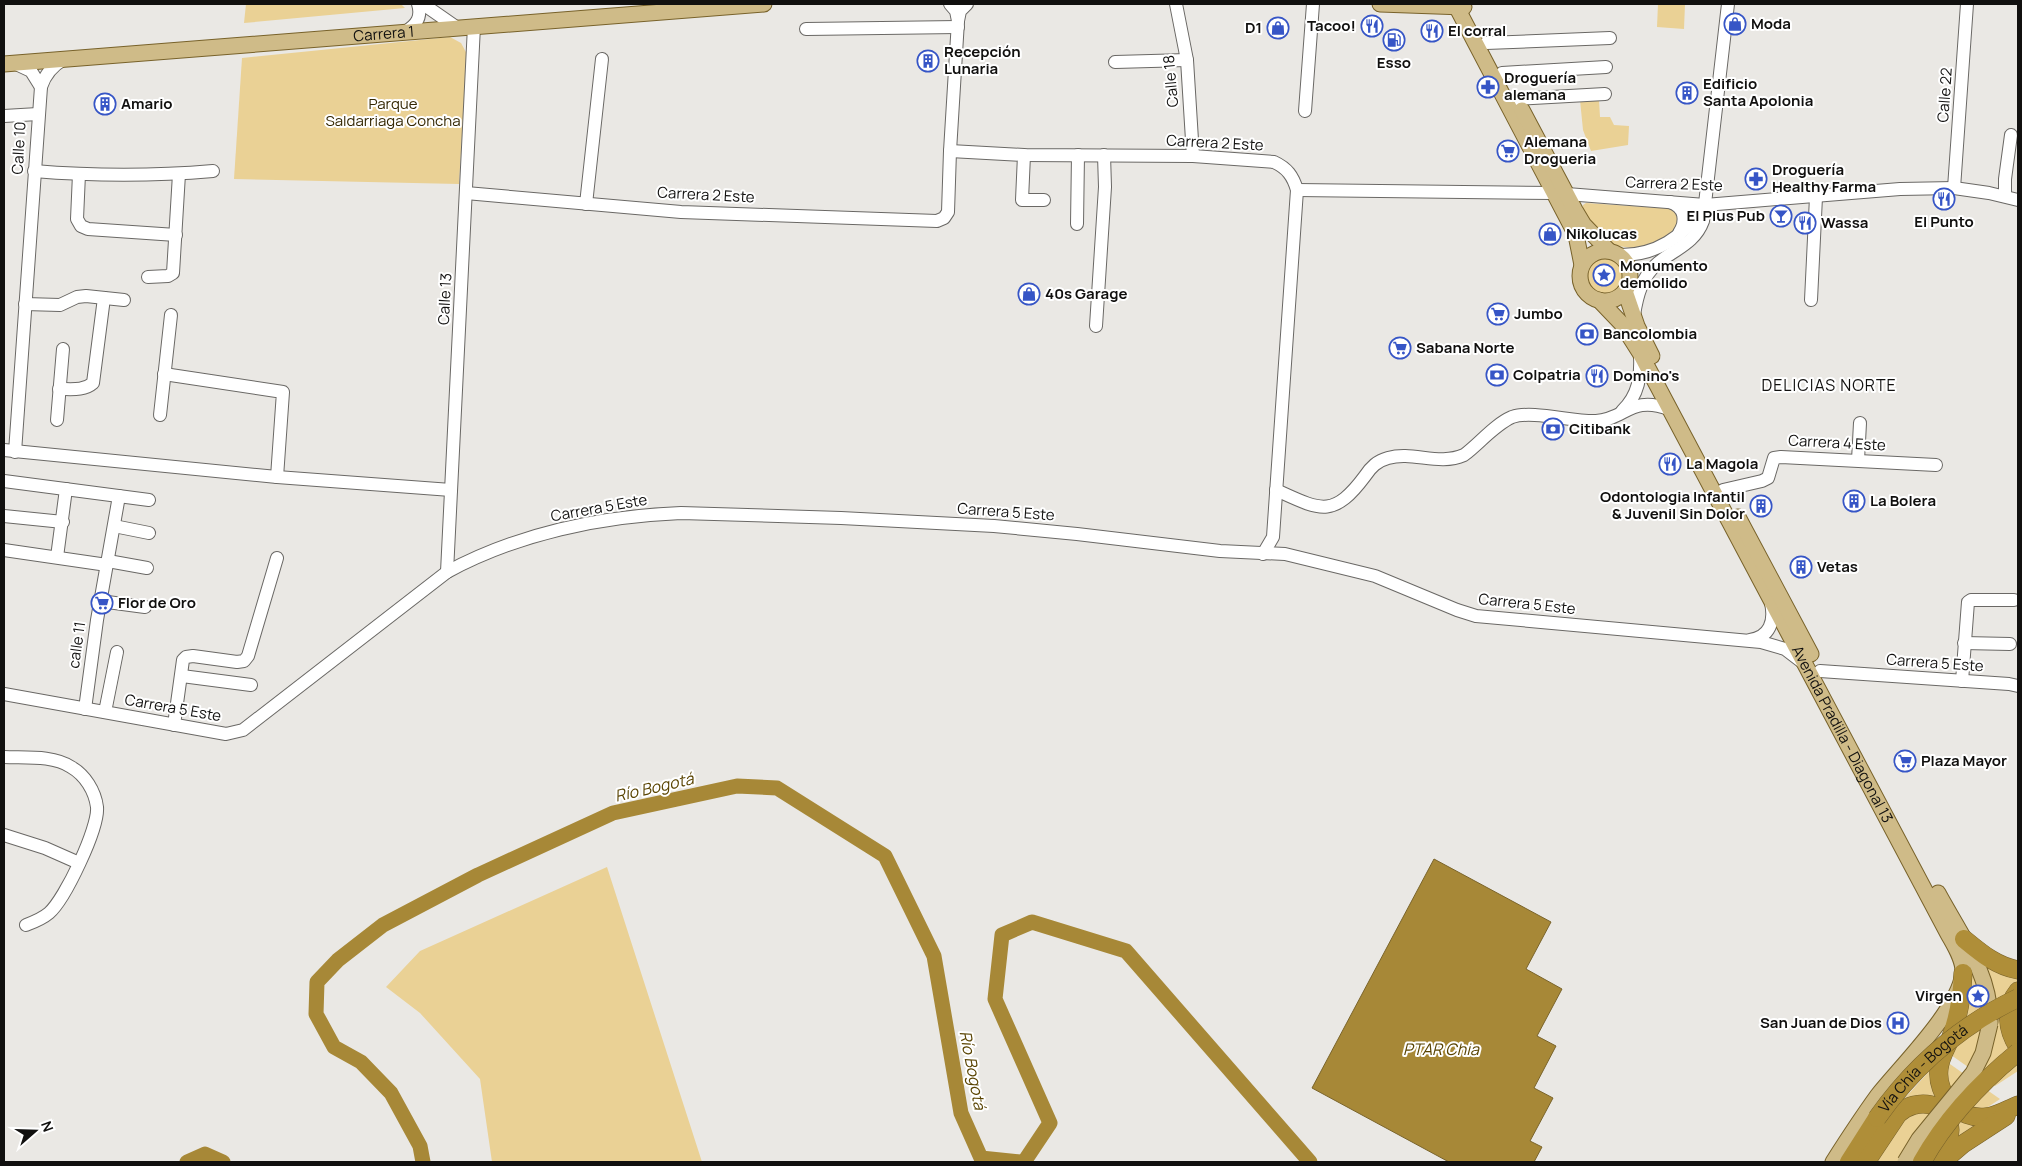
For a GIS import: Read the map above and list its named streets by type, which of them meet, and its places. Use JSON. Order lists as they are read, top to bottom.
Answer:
{
  "streets": {
    "highway": ["Vía Chía - Bogotá"],
    "main road": ["Carrera 1", "Avenida Pradilla - Diagonal 13"],
    "street": [
      "Calle 18",
      "Calle 22",
      "Carrera 2 Este",
      "Calle 10",
      "Calle 13",
      "Carrera 4 Este",
      "Carrera 5 Este",
      "calle 11"
    ]
  },
  "crossings": [
    ["Carrera 1", "Calle 13"],
    ["Calle 18", "Carrera 2 Este"],
    ["Calle 22", "Carrera 2 Este"],
    ["Carrera 2 Este", "Calle 13"],
    ["Calle 13", "Carrera 5 Este"],
    ["Carrera 4 Este", "Avenida Pradilla - Diagonal 13"],
    ["Carrera 5 Este", "calle 11"],
    ["Carrera 5 Este", "Avenida Pradilla - Diagonal 13"]
  ],
  "districts": ["DELICIAS NORTE"],
  "water": ["Río Bogotá", "PTAR Chia"],
  "parks": ["Parque Saldarriaga Concha"],
  "places": {
    "shop": [
      "Moda",
      "D1",
      "Nikolucas",
      "40s Garage"
    ],
    "restaurant": [
      "Tacoo!",
      "El corral",
      "El Punto",
      "Wassa",
      "Domino's",
      "La Magola"
    ],
    "fuel station": ["Esso"],
    "building": [
      "Recepción Lunaria",
      "Edificio Santa Apolonia",
      "Amario",
      "La Bolera",
      "Odontologia Infantil & Juvenil Sin Dolor",
      "Vetas"
    ],
    "pharmacy": ["Droguería alemana", "Droguería Healthy Farma"],
    "supermarket": [
      "Alemana Drogueria",
      "Jumbo",
      "Sabana Norte",
      "Flor de Oro",
      "Plaza Mayor"
    ],
    "bar": ["El Plus Pub"],
    "place": ["Monumento demolido", "Virgen"],
    "bank": ["Bancolombia", "Colpatria", "Citibank"],
    "hospital": ["San Juan de Dios"]
  },
  "north": "right"
}
